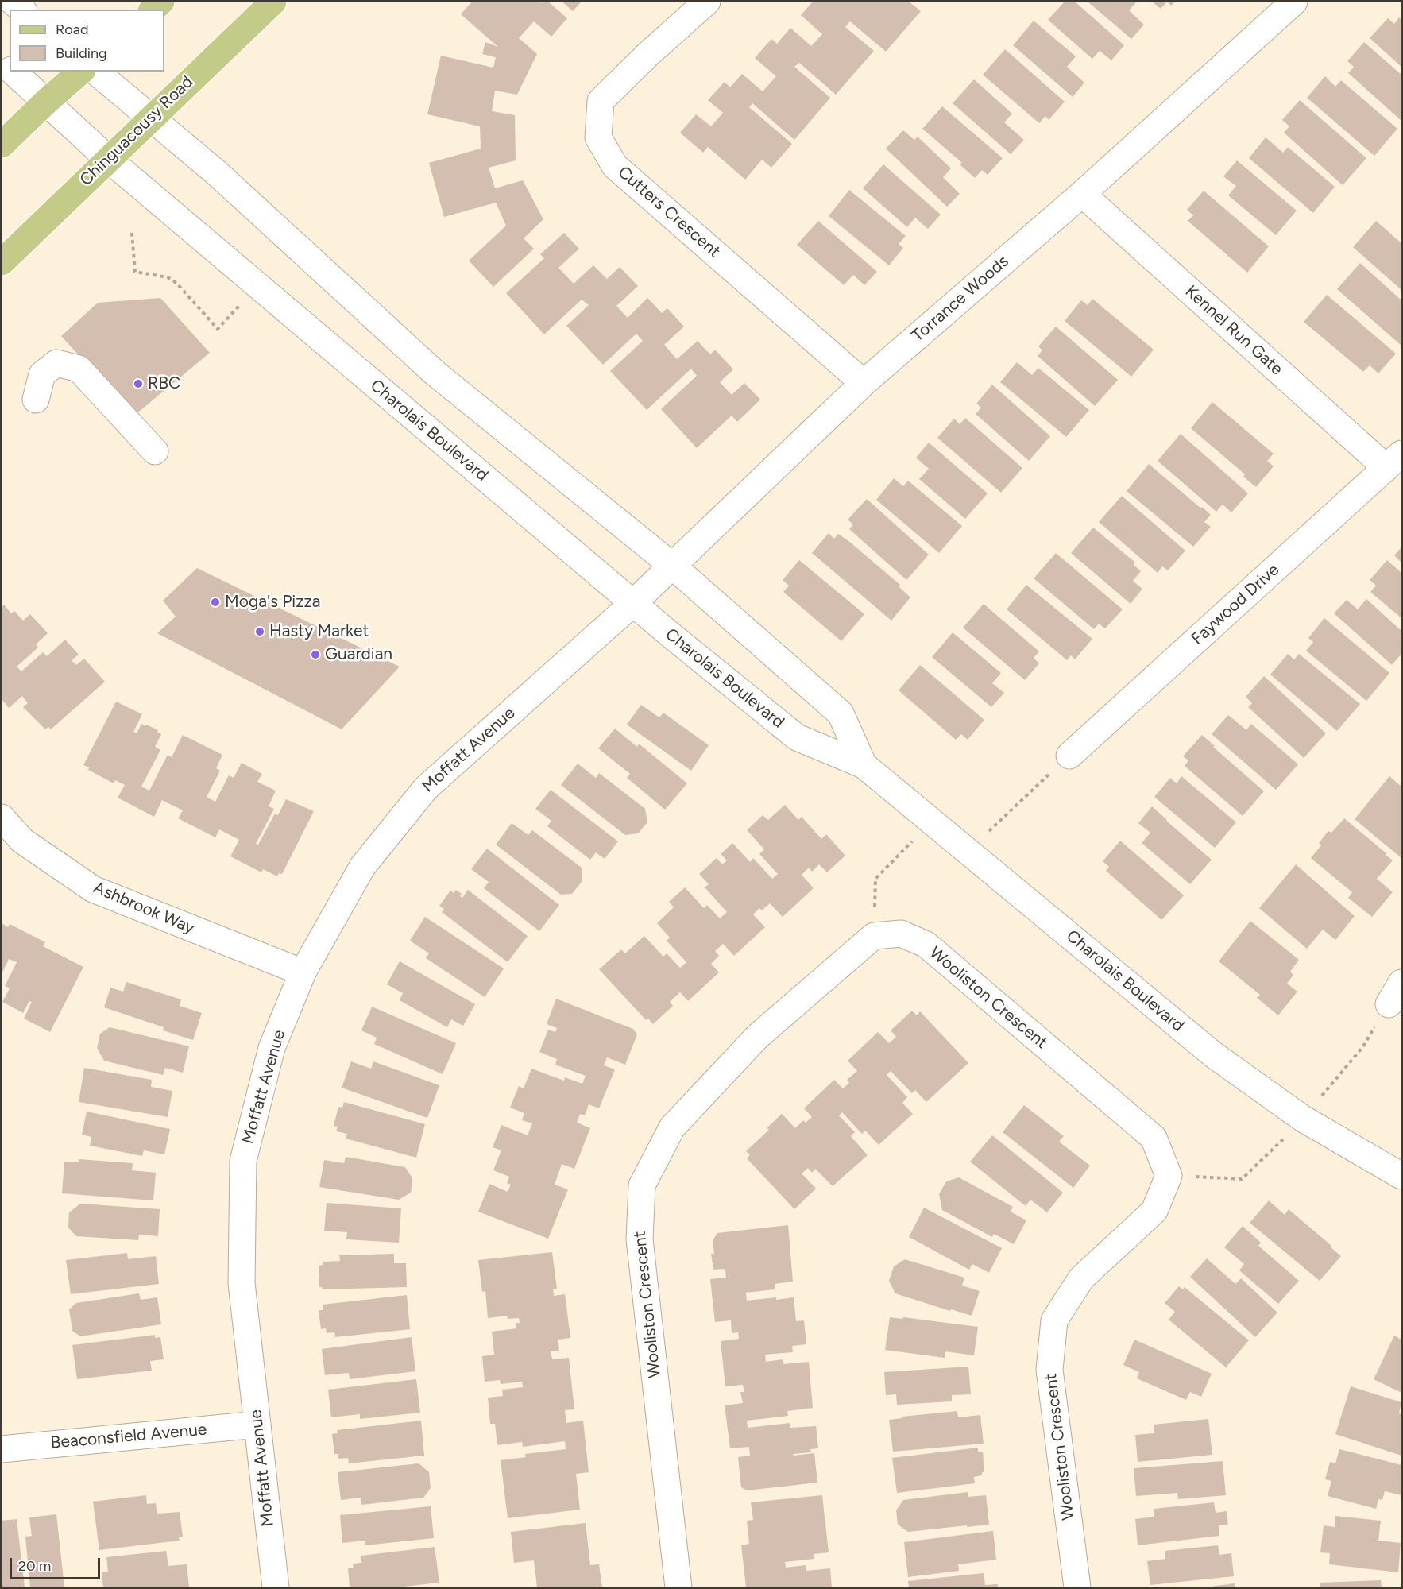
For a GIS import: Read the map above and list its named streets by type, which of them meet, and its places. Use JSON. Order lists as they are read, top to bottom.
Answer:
{
  "streets": {
    "main road": ["Chinguacousy Road"],
    "street": [
      "Cutters Crescent",
      "Torrance Woods",
      "Kennel Run Gate",
      "Charolais Boulevard",
      "Faywood Drive",
      "Moffatt Avenue",
      "Ashbrook Way",
      "Wooliston Crescent",
      "Beaconsfield Avenue"
    ]
  },
  "crossings": [
    ["Chinguacousy Road", "Charolais Boulevard"],
    ["Cutters Crescent", "Torrance Woods"],
    ["Torrance Woods", "Kennel Run Gate"],
    ["Torrance Woods", "Charolais Boulevard"],
    ["Torrance Woods", "Moffatt Avenue"],
    ["Kennel Run Gate", "Faywood Drive"],
    ["Charolais Boulevard", "Moffatt Avenue"],
    ["Moffatt Avenue", "Ashbrook Way"],
    ["Moffatt Avenue", "Beaconsfield Avenue"]
  ],
  "places": [
    "RBC",
    "Moga's Pizza",
    "Hasty Market",
    "Guardian"
  ],
  "legend": ["Road", "Building"],
  "scale_bar": "20 m"
}
